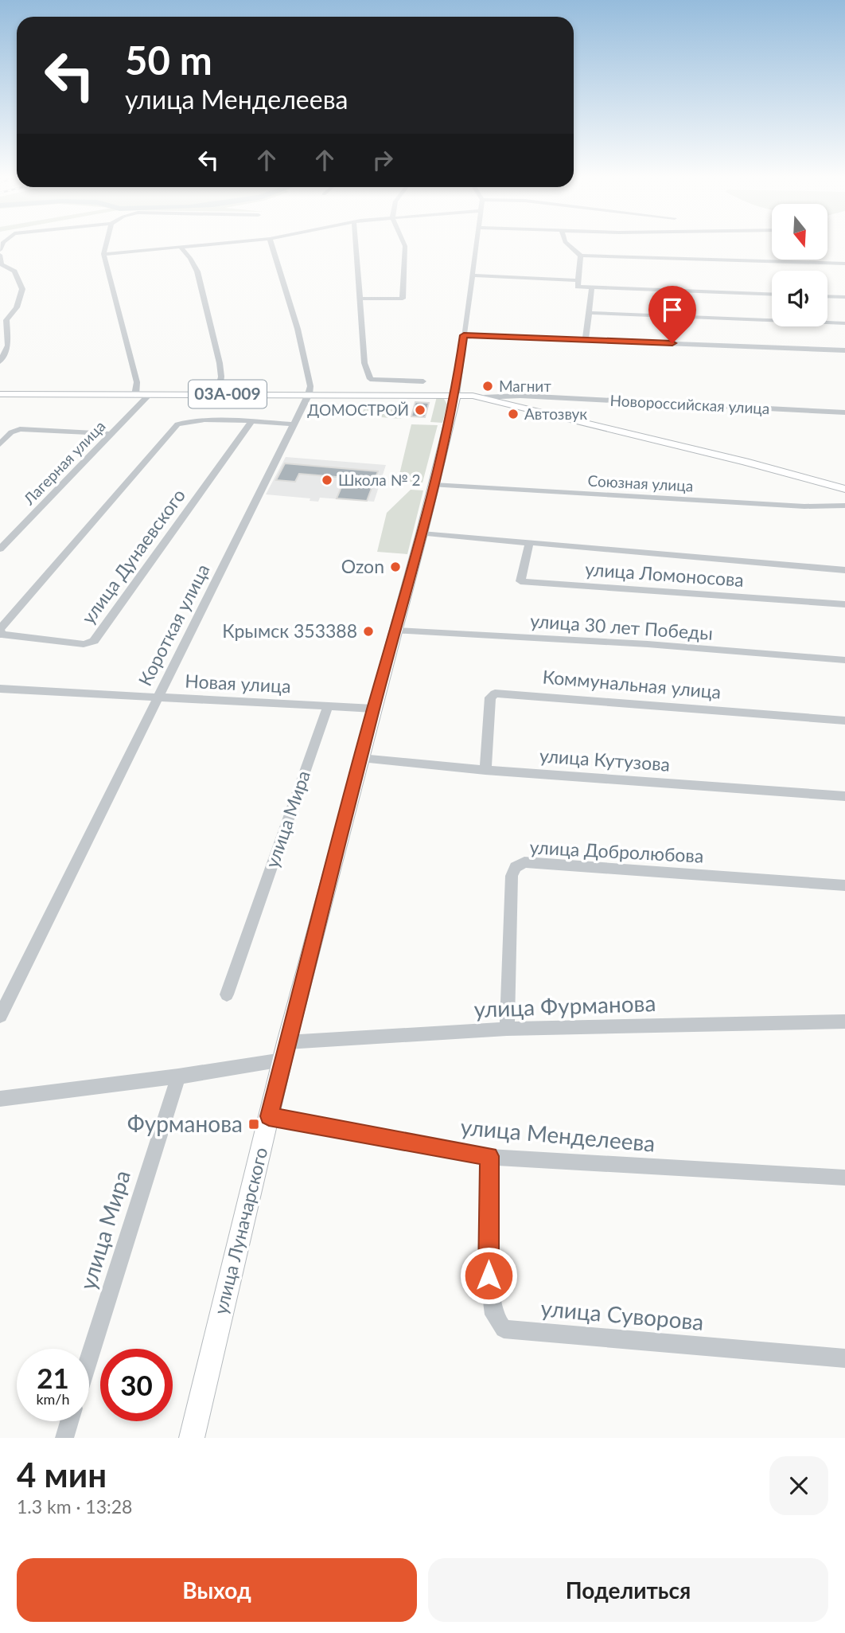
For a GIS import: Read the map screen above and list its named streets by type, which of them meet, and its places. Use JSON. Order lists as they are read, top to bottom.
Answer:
{
  "streets": {
    "main road": ["03А-009", "Новороссийская улица", "улица Луначарского"],
    "street": [
      "Лагерная улица",
      "Союзная улица",
      "улица Дунаевского",
      "улица Ломоносова",
      "Короткая улица",
      "улица 30 лет Победы",
      "Новая улица",
      "Коммунальная улица",
      "улица Кутузова",
      "улица Мира",
      "улица Добролюбова",
      "улица Фурманова",
      "улица Менделеева",
      "улица Суворова"
    ]
  },
  "crossings": [
    ["03А-009", "Новороссийская улица"],
    ["Новороссийская улица", "Лагерная улица"],
    ["Новороссийская улица", "Короткая улица"],
    ["Новороссийская улица", "улица Луначарского"],
    ["Союзная улица", "улица Луначарского"],
    ["улица Ломоносова", "улица Луначарского"],
    ["Короткая улица", "Новая улица"],
    ["улица 30 лет Победы", "улица Луначарского"],
    ["Новая улица", "улица Мира"],
    ["Новая улица", "улица Луначарского"],
    ["Коммунальная улица", "улица Кутузова"],
    ["улица Кутузова", "улица Луначарского"],
    ["улица Добролюбова", "улица Фурманова"],
    ["улица Фурманова", "улица Луначарского"],
    ["улица Менделеева", "улица Луначарского"],
    ["улица Менделеева", "улица Суворова"]
  ],
  "places": {
    "other": [
      "Магнит",
      "ДОМОСТРОЙ",
      "Автозвук",
      "Школа № 2",
      "Ozon",
      "Крымск 353388"
    ],
    "transit": ["Фурманова"]
  },
  "north": "bottom",
  "page": {
    "turn": ["50 m", "улица Менделеева"],
    "speed": "21 km/h",
    "limit": "30",
    "heading": ["4 мин", "1.3 km · 13:28"],
    "buttons": ["Выход", "Поделиться"]
  }
}
